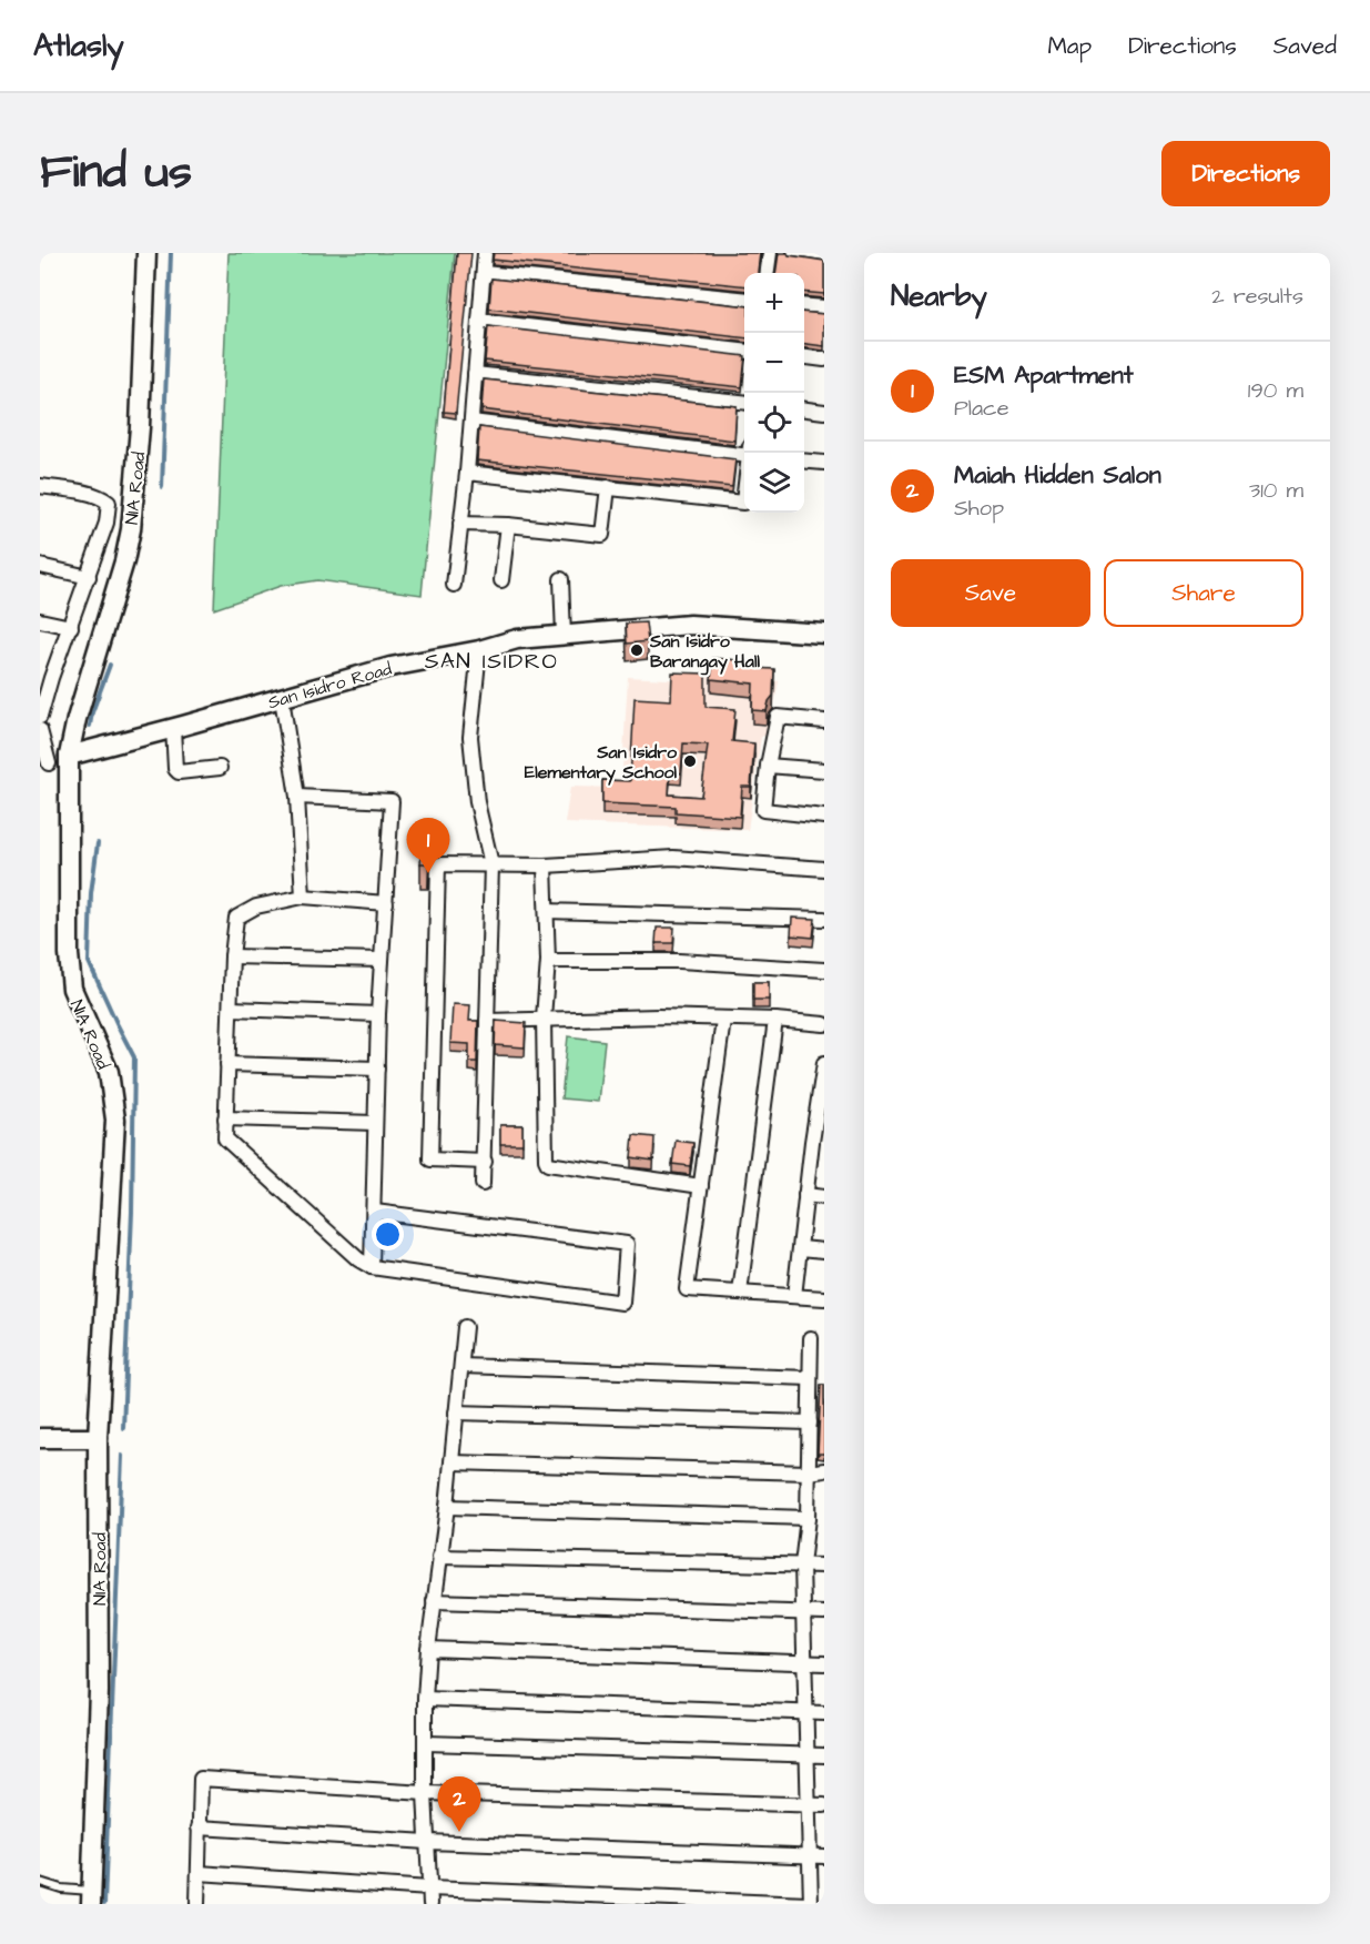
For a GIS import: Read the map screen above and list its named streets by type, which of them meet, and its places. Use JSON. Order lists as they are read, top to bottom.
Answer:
{
  "streets": {
    "street": ["NIA Road", "San Isidro Road"]
  },
  "crossings": [
    ["NIA Road", "San Isidro Road"]
  ],
  "districts": ["SAN ISIDRO"],
  "places": ["San Isidro Barangay Hall", "San Isidro Elementary School"],
  "page": {
    "header": "Atlasly",
    "nav": ["Map", "Directions", "Saved"],
    "title": "Find us",
    "buttons": [
      "Directions",
      ["Save", "Share"]
    ],
    "heading": ["Nearby", "2 results"],
    "map_buttons": ["+", "−"],
    "list": [
      {
        "mark": "1",
        "name": "ESM Apartment",
        "note": "Place",
        "value": "190 m"
      },
      {
        "mark": "2",
        "name": "Maiah Hidden Salon",
        "note": "Shop",
        "value": "310 m"
      }
    ],
    "pins": ["1", "2"]
  }
}
